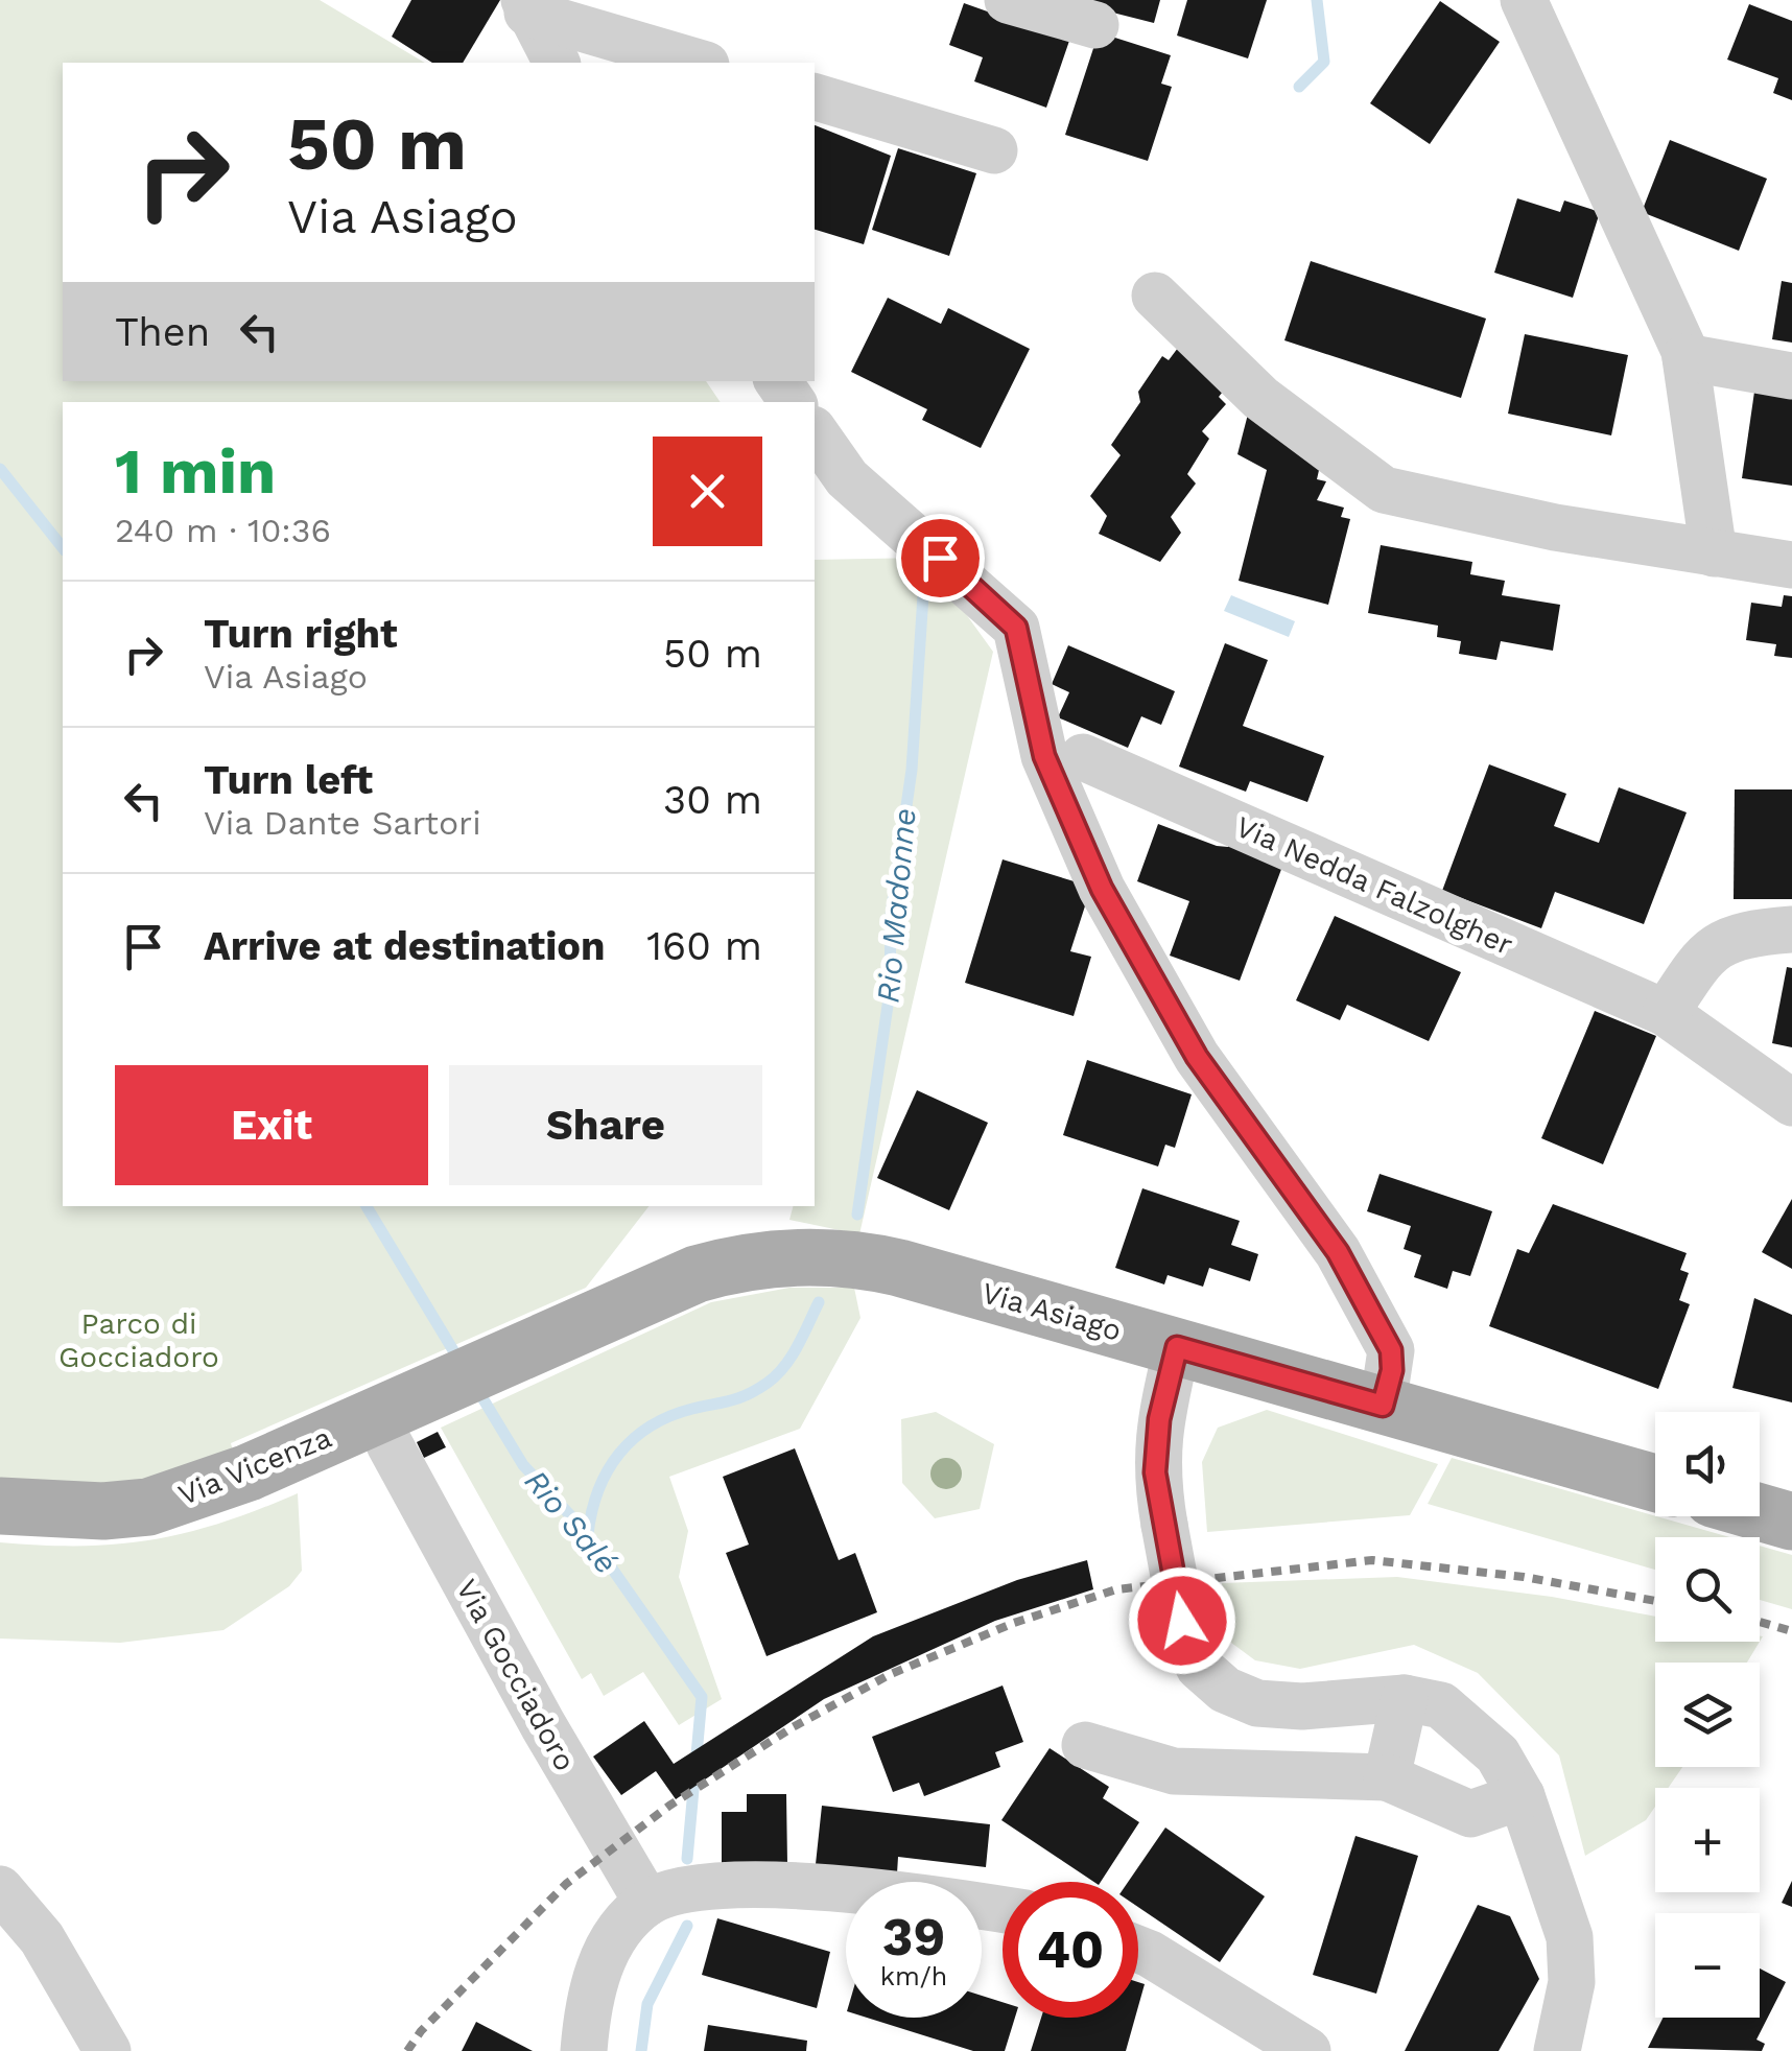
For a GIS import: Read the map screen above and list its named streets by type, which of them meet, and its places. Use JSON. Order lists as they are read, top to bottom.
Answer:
{
  "streets": {
    "main road": ["Via Asiago", "Via Vicenza"],
    "street": ["Via Nedda Falzolgher", "Via Gocciadoro"]
  },
  "crossings": [
    ["Via Asiago", "Via Vicenza"]
  ],
  "water": ["Rio Madonne", "Rio Salé"],
  "parks": ["Parco di Gocciadoro"],
  "page": {
    "turn": ["50 m", "Via Asiago"],
    "then": "Then",
    "heading": ["1 min", "240 m · 10:36"],
    "list": [
      {
        "name": "Turn right",
        "note": "Via Asiago",
        "value": "50 m"
      },
      {
        "name": "Turn left",
        "note": "Via Dante Sartori",
        "value": "30 m"
      },
      {
        "name": "Arrive at destination",
        "value": "160 m"
      }
    ],
    "buttons": ["Exit", "Share"],
    "map_buttons": ["+", "−"],
    "speed": "39 km/h",
    "limit": "40"
  }
}
